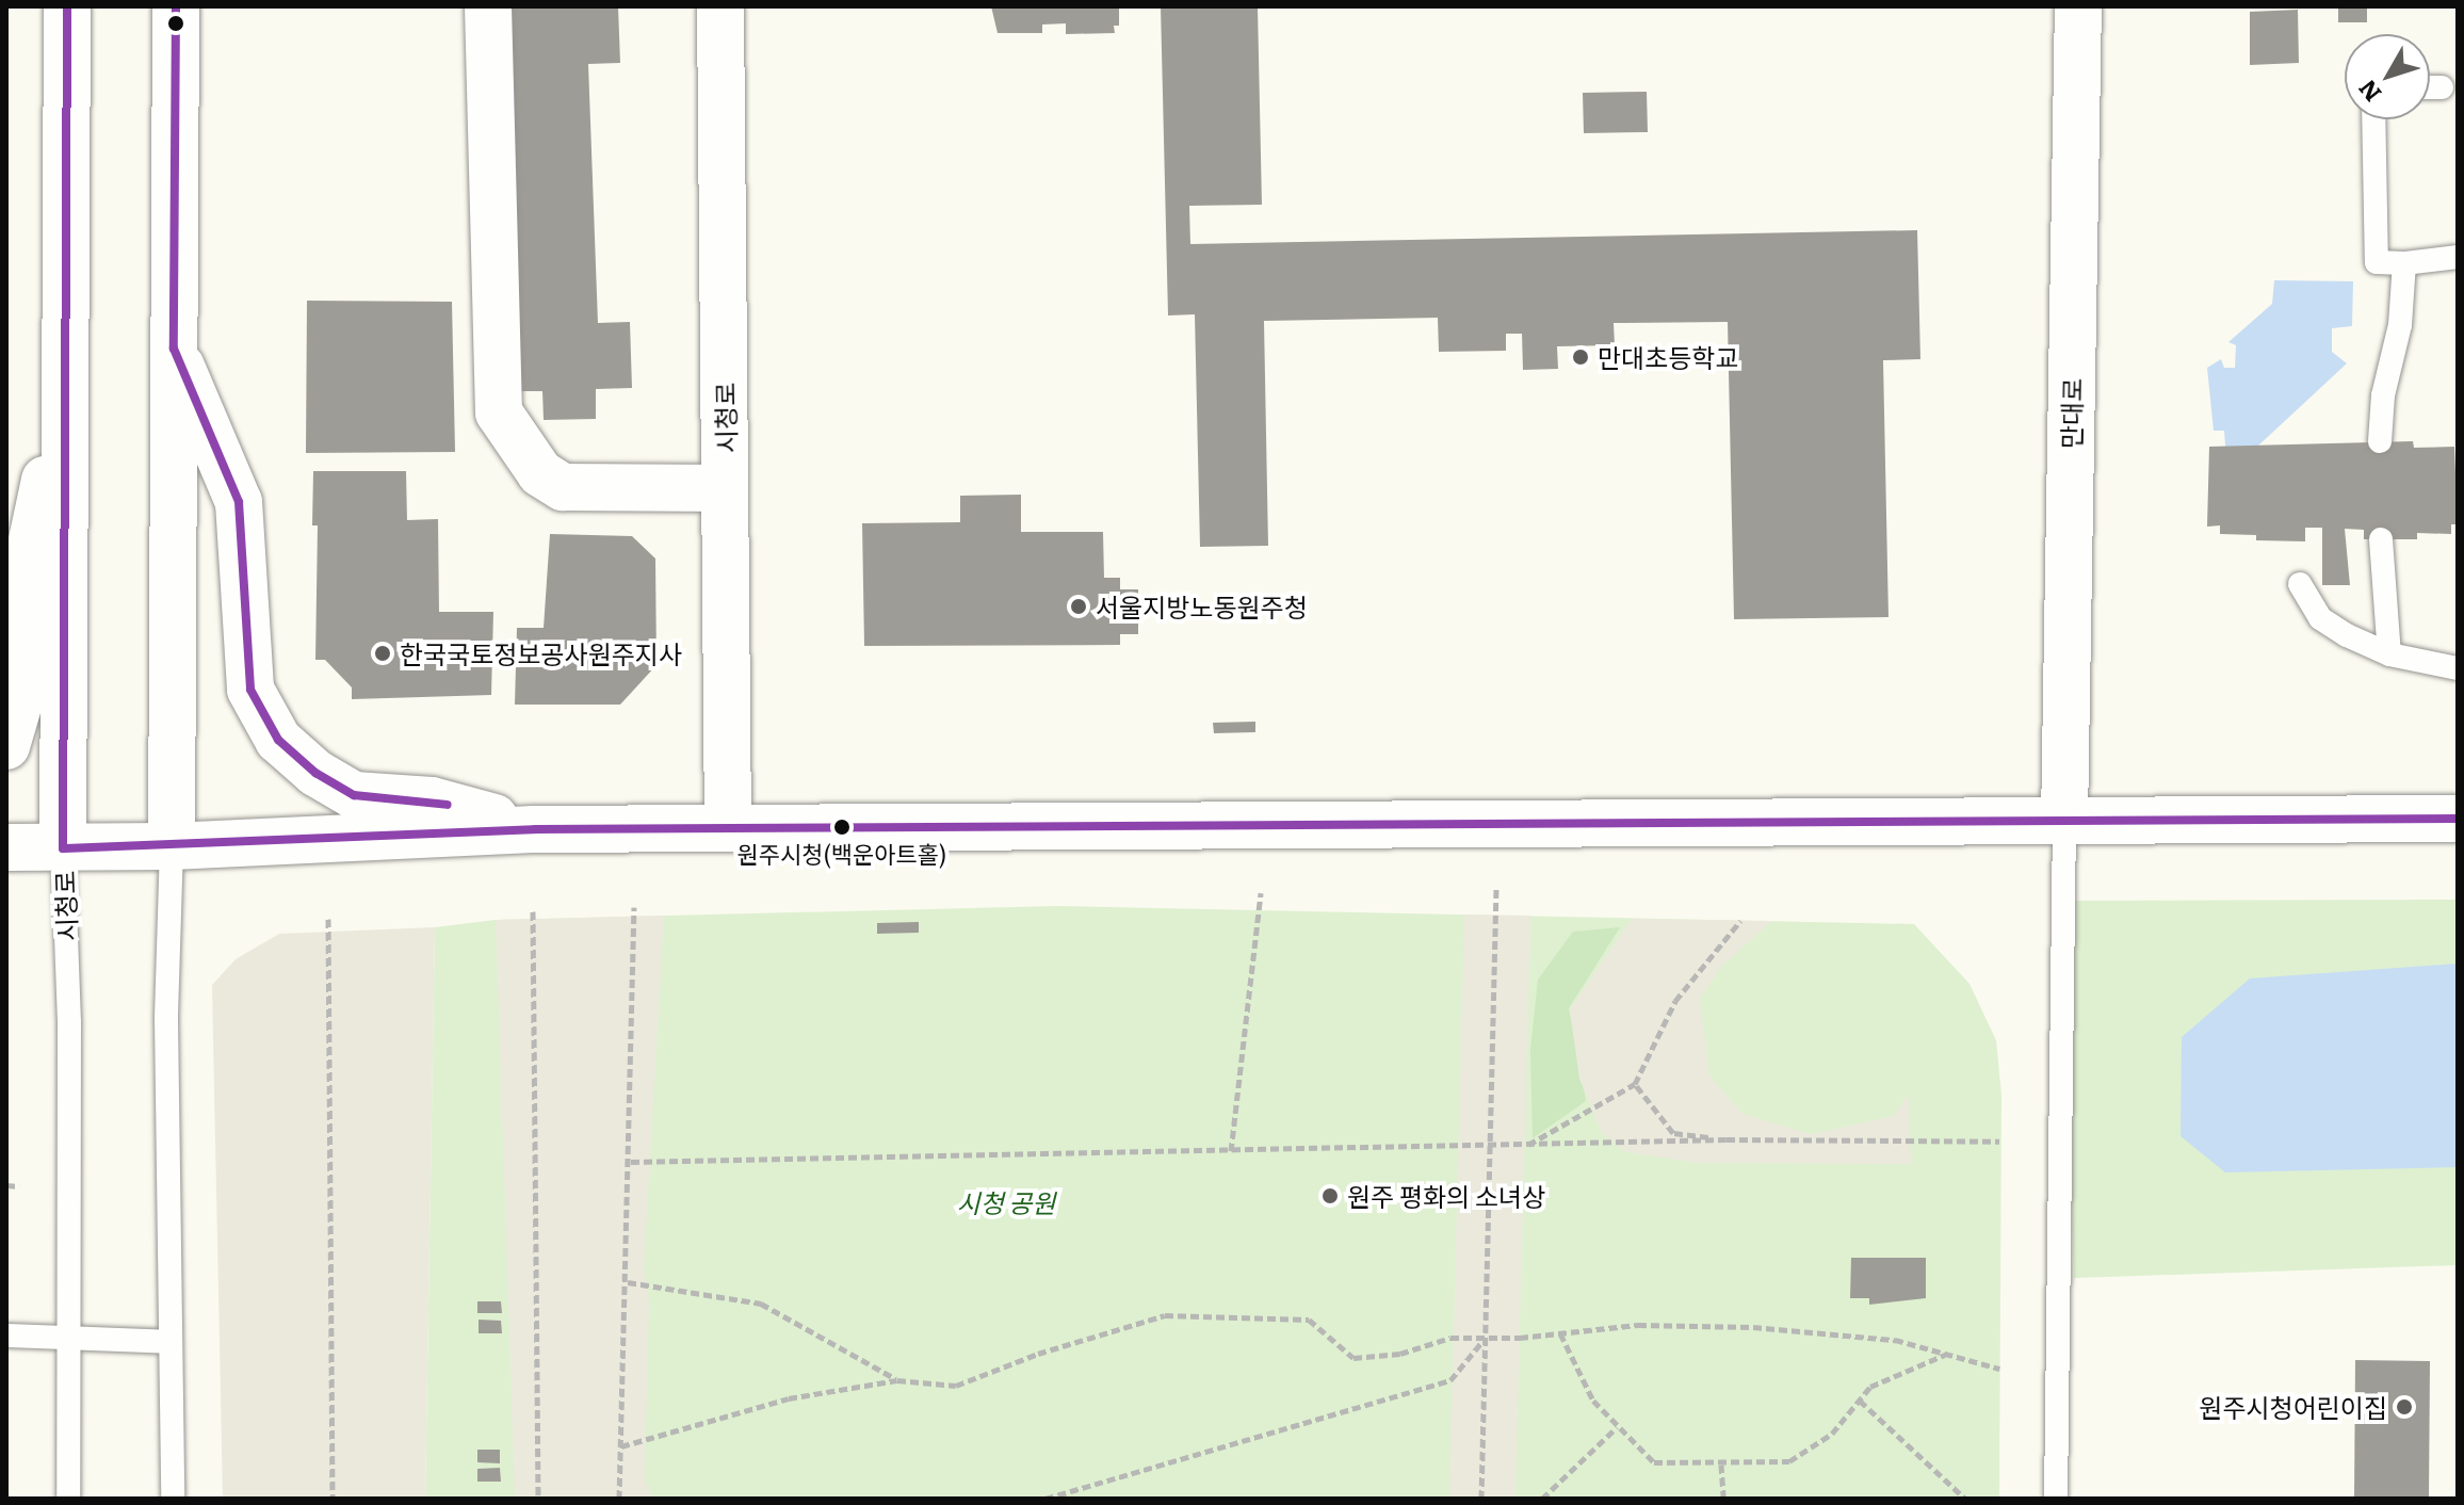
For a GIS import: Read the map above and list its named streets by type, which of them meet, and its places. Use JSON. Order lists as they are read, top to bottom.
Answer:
{
  "streets": {
    "street": ["만대로", "시청로"]
  },
  "parks": ["시청 공원"],
  "places": [
    "만대초등학교",
    "서울지방노동원주청",
    "한국국토정보공사원주지사",
    "원주시청(백운아트홀)",
    "원주 평화의 소녀상",
    "원주시청어린이집"
  ],
  "north": "bottom left"
}
